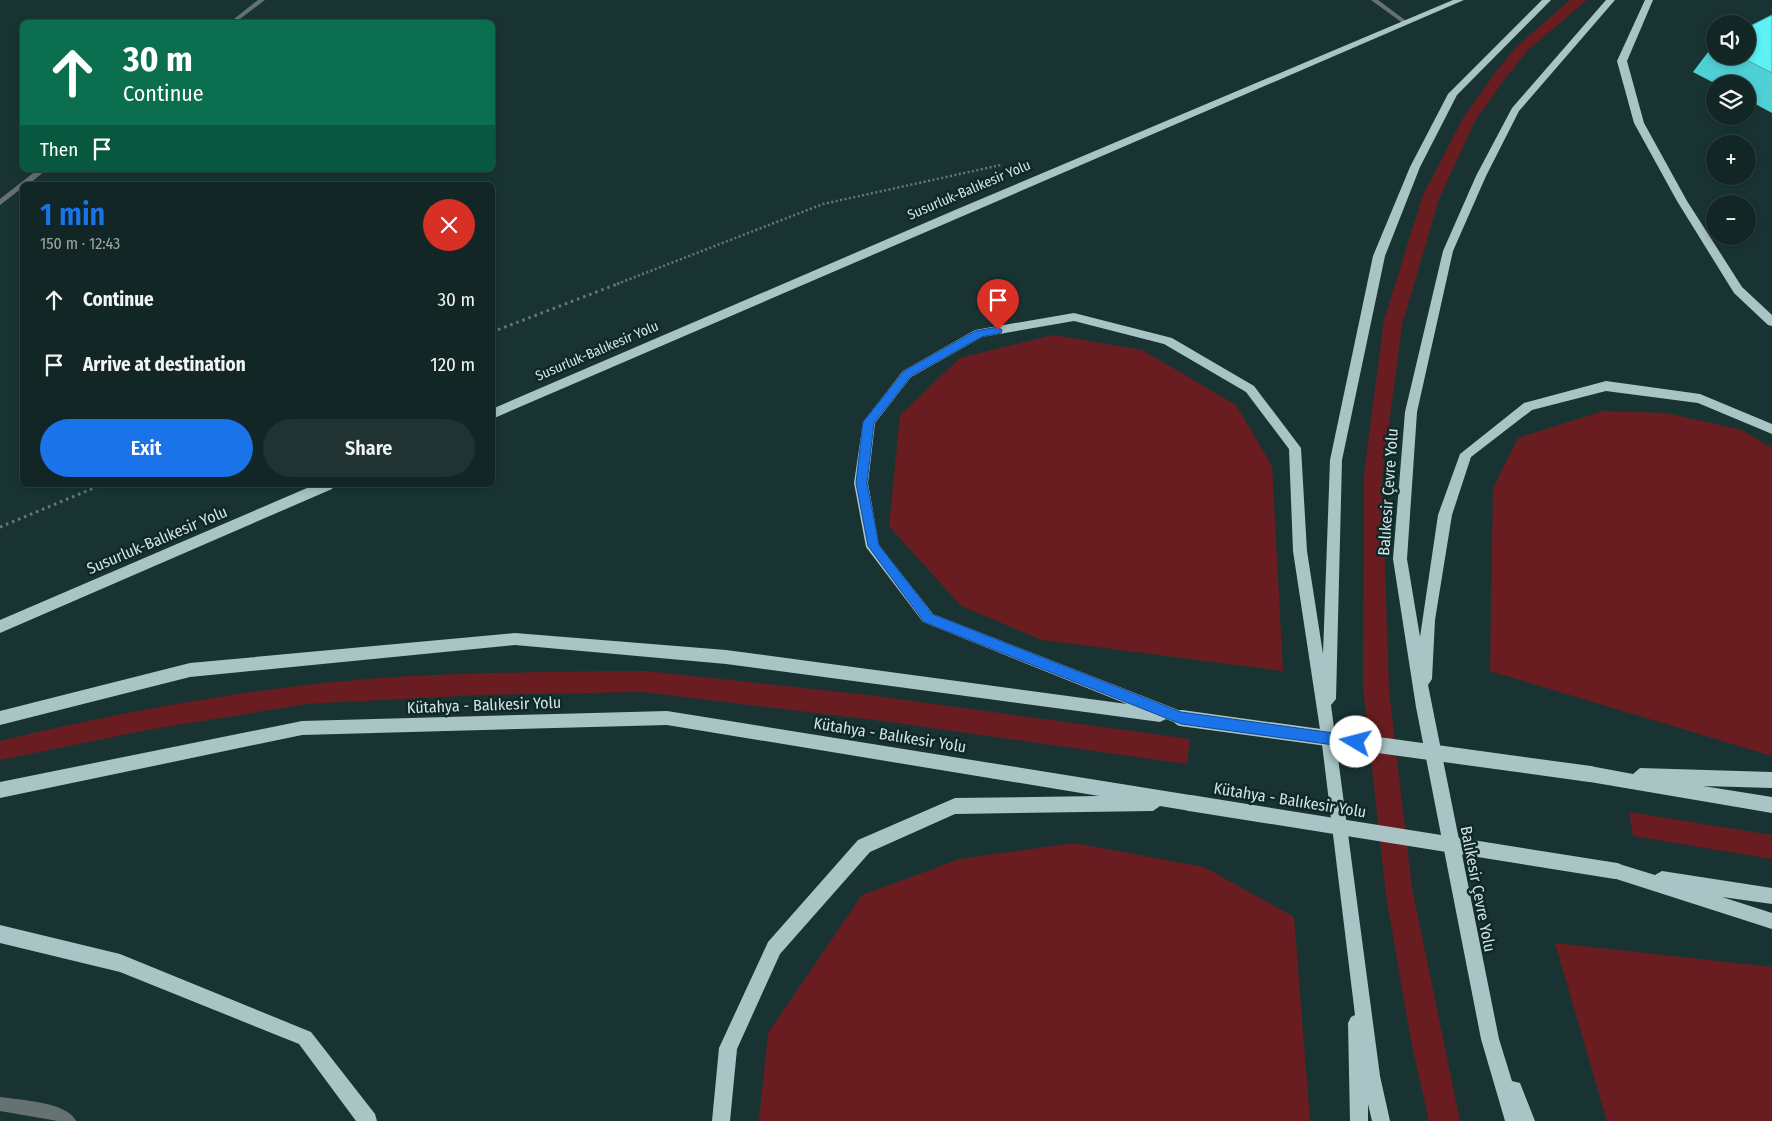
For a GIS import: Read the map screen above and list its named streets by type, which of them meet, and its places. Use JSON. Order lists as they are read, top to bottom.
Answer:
{
  "streets": {
    "highway": ["Susurluk-Balıkesir Yolu", "Balıkesir Çevre Yolu", "Kütahya - Balıkesir Yolu"]
  },
  "page": {
    "map_buttons": ["+", "−"],
    "turn": ["30 m", "Continue"],
    "then": "Then",
    "heading": ["1 min", "150 m · 12:43"],
    "list": [
      {
        "name": "Continue",
        "value": "30 m"
      },
      {
        "name": "Arrive at destination",
        "value": "120 m"
      }
    ],
    "buttons": ["Exit", "Share"]
  }
}
